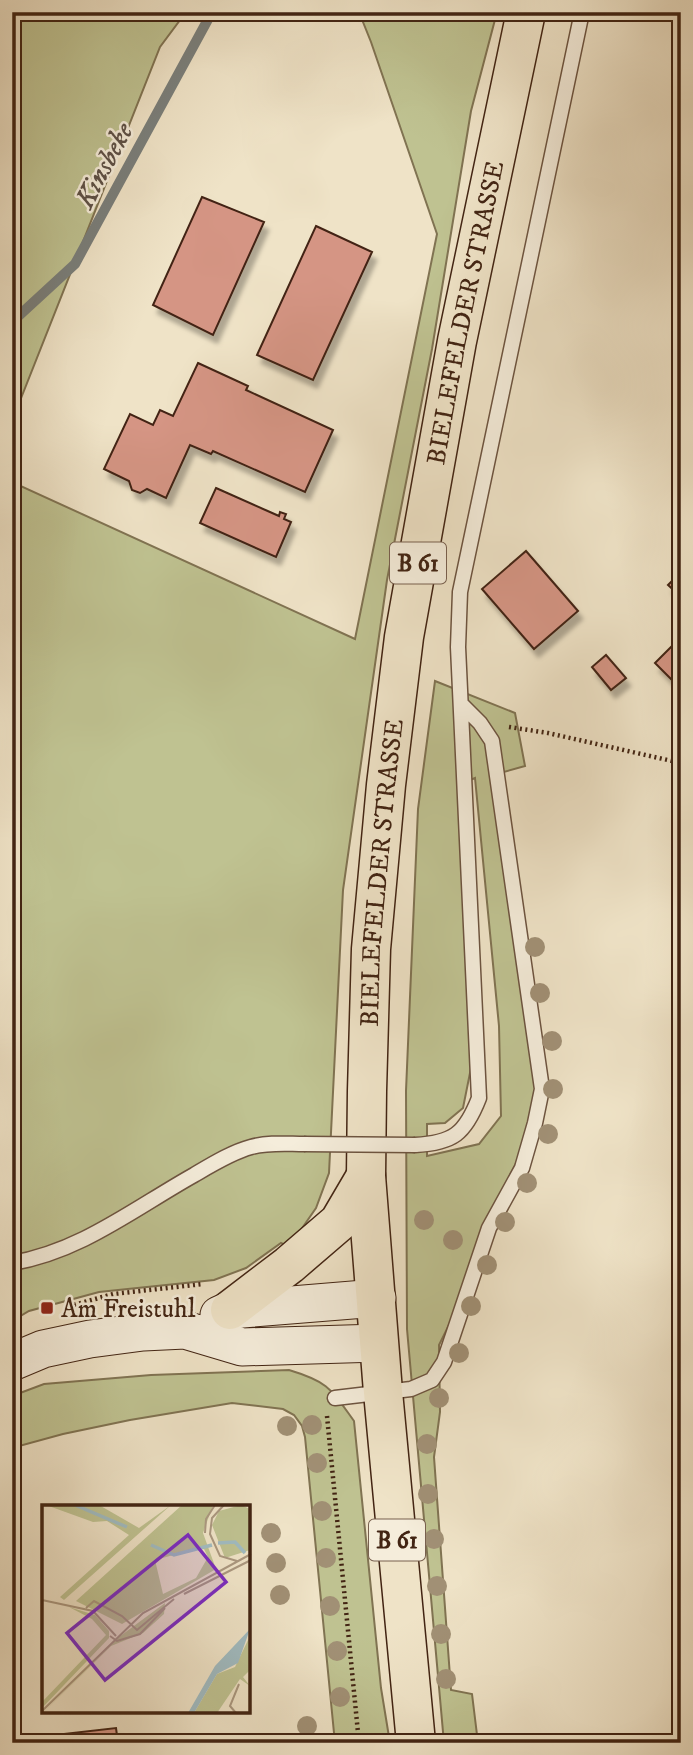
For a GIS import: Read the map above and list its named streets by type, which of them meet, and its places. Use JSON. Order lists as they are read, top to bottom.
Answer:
{
  "streets": {
    "main road": ["BIELEFELDER STRASSE", "B 61"]
  },
  "crossings": [
    ["BIELEFELDER STRASSE", "B 61"]
  ],
  "water": ["Kinsbeke"],
  "places": {
    "transit": ["Am Freistuhl"]
  }
}
